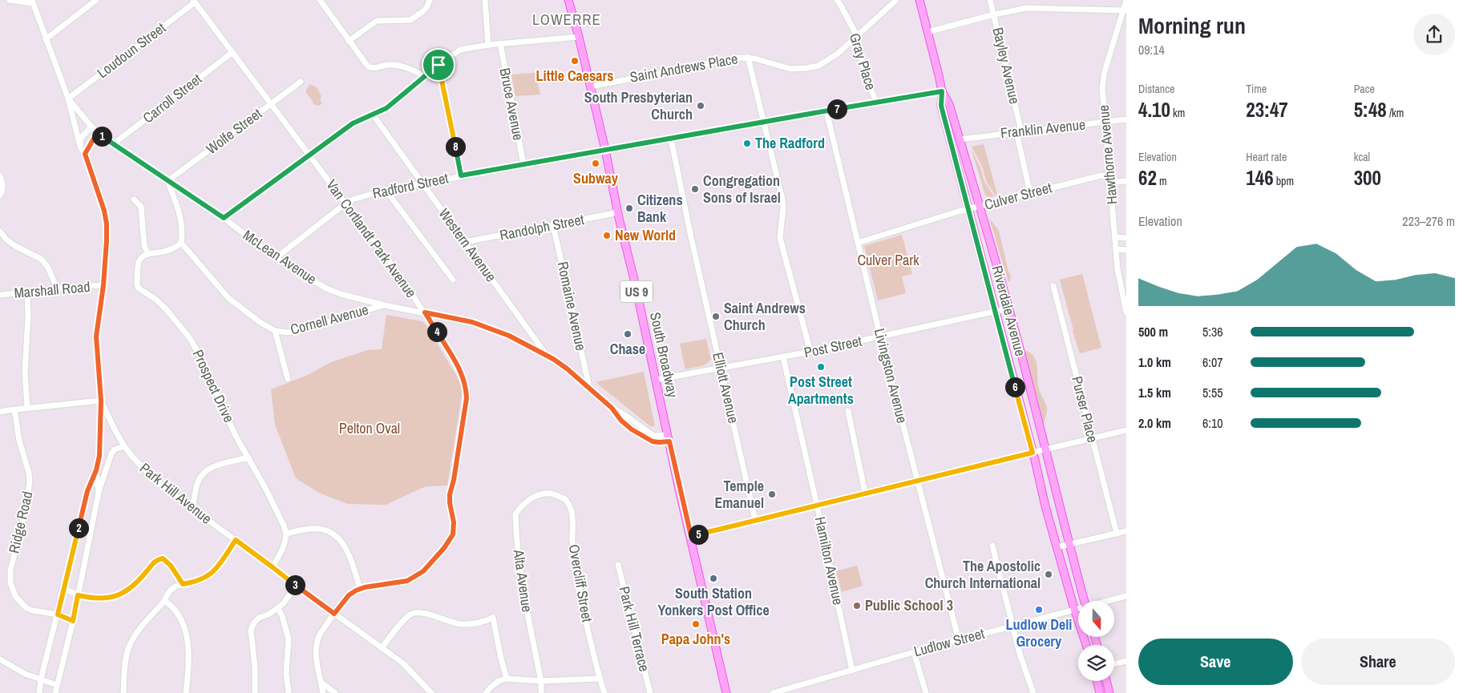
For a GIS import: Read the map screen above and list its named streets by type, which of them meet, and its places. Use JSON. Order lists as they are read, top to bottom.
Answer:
{
  "streets": {
    "main road": ["US 9", "Riverdale Avenue", "South Broadway"],
    "street": [
      "Loudoun Street",
      "Gray Place",
      "Bayley Avenue",
      "Saint Andrews Place",
      "Carroll Street",
      "Bruce Avenue",
      "Franklin Avenue",
      "Wolfe Street",
      "Hawthorne Avenue",
      "Radford Street",
      "Culver Street",
      "Randolph Street",
      "Van Cortlandt Park Avenue",
      "Western Avenue",
      "McLean Avenue",
      "Marshall Road",
      "Romaine Avenue",
      "Cornell Avenue",
      "Post Street",
      "Livingston Avenue",
      "Prospect Drive",
      "Elliott Avenue",
      "Purser Place",
      "Park Hill Avenue",
      "Ridge Road",
      "Hamilton Avenue",
      "Alta Avenue",
      "Overcliff Street",
      "Park Hill Terrace",
      "Ludlow Street"
    ]
  },
  "crossings": [
    ["Loudoun Street", "Van Cortlandt Park Avenue"],
    ["Loudoun Street", "McLean Avenue"],
    ["Gray Place", "Saint Andrews Place"],
    ["Gray Place", "Radford Street"],
    ["Bayley Avenue", "Franklin Avenue"],
    ["Saint Andrews Place", "South Broadway"],
    ["Carroll Street", "Van Cortlandt Park Avenue"],
    ["Carroll Street", "McLean Avenue"],
    ["Bruce Avenue", "Radford Street"],
    ["Franklin Avenue", "Hawthorne Avenue"],
    ["Franklin Avenue", "Riverdale Avenue"],
    ["Wolfe Street", "Van Cortlandt Park Avenue"],
    ["Wolfe Street", "McLean Avenue"],
    ["Hawthorne Avenue", "Culver Street"],
    ["Radford Street", "Van Cortlandt Park Avenue"],
    ["Radford Street", "Western Avenue"],
    ["Radford Street", "McLean Avenue"],
    ["Radford Street", "Riverdale Avenue"],
    ["Radford Street", "South Broadway"],
    ["Radford Street", "Livingston Avenue"],
    ["Radford Street", "Elliott Avenue"],
    ["Culver Street", "Riverdale Avenue"],
    ["Culver Street", "Livingston Avenue"],
    ["Randolph Street", "Western Avenue"],
    ["Randolph Street", "Romaine Avenue"],
    ["Randolph Street", "South Broadway"],
    ["Van Cortlandt Park Avenue", "McLean Avenue"],
    ["Van Cortlandt Park Avenue", "Park Hill Avenue"],
    ["Western Avenue", "McLean Avenue"],
    ["McLean Avenue", "Romaine Avenue"],
    ["McLean Avenue", "Cornell Avenue"],
    ["McLean Avenue", "South Broadway"],
    ["Marshall Road", "Park Hill Avenue"],
    ["Riverdale Avenue", "Post Street"],
    ["Riverdale Avenue", "Ludlow Street"],
    ["Post Street", "South Broadway"],
    ["Post Street", "Livingston Avenue"],
    ["Post Street", "Elliott Avenue"],
    ["Post Street", "Hamilton Avenue"],
    ["Livingston Avenue", "Ludlow Street"],
    ["Hamilton Avenue", "Ludlow Street"],
    ["Alta Avenue", "Overcliff Street"]
  ],
  "districts": ["LOWERRE"],
  "parks": ["Culver Park", "Pelton Oval"],
  "places": [
    "Little Caesars",
    "South Presbyterian Church",
    "The Radford",
    "Subway",
    "Congregation Sons of Israel",
    "Citizens Bank",
    "New World",
    "Saint Andrews Church",
    "Chase",
    "Post Street Apartments",
    "Temple Emanuel",
    "The Apostolic Church International",
    "South Station Yonkers Post Office",
    "Public School 3",
    "Ludlow Deli Grocery",
    "Papa John's"
  ],
  "north": "bottom",
  "page": {
    "heading": ["Morning run", "09:14"],
    "stats": [
      ["Distance", "4.10 km"],
      ["Time", "23:47"],
      ["Pace", "5:48 /km"],
      ["Elevation", "62 m"],
      ["Heart rate", "146 bpm"],
      ["kcal", "300"]
    ],
    "pins": [
      "7",
      "1",
      "8",
      "4",
      "6",
      "2",
      "5",
      "3"
    ],
    "chart": ["Elevation", "223–276 m"],
    "list": [
      {
        "name": "500 m",
        "note": "5:36"
      },
      {
        "name": "1.0 km",
        "note": "6:07"
      },
      {
        "name": "1.5 km",
        "note": "5:55"
      },
      {
        "name": "2.0 km",
        "note": "6:10"
      }
    ],
    "buttons": ["Save", "Share"]
  }
}
